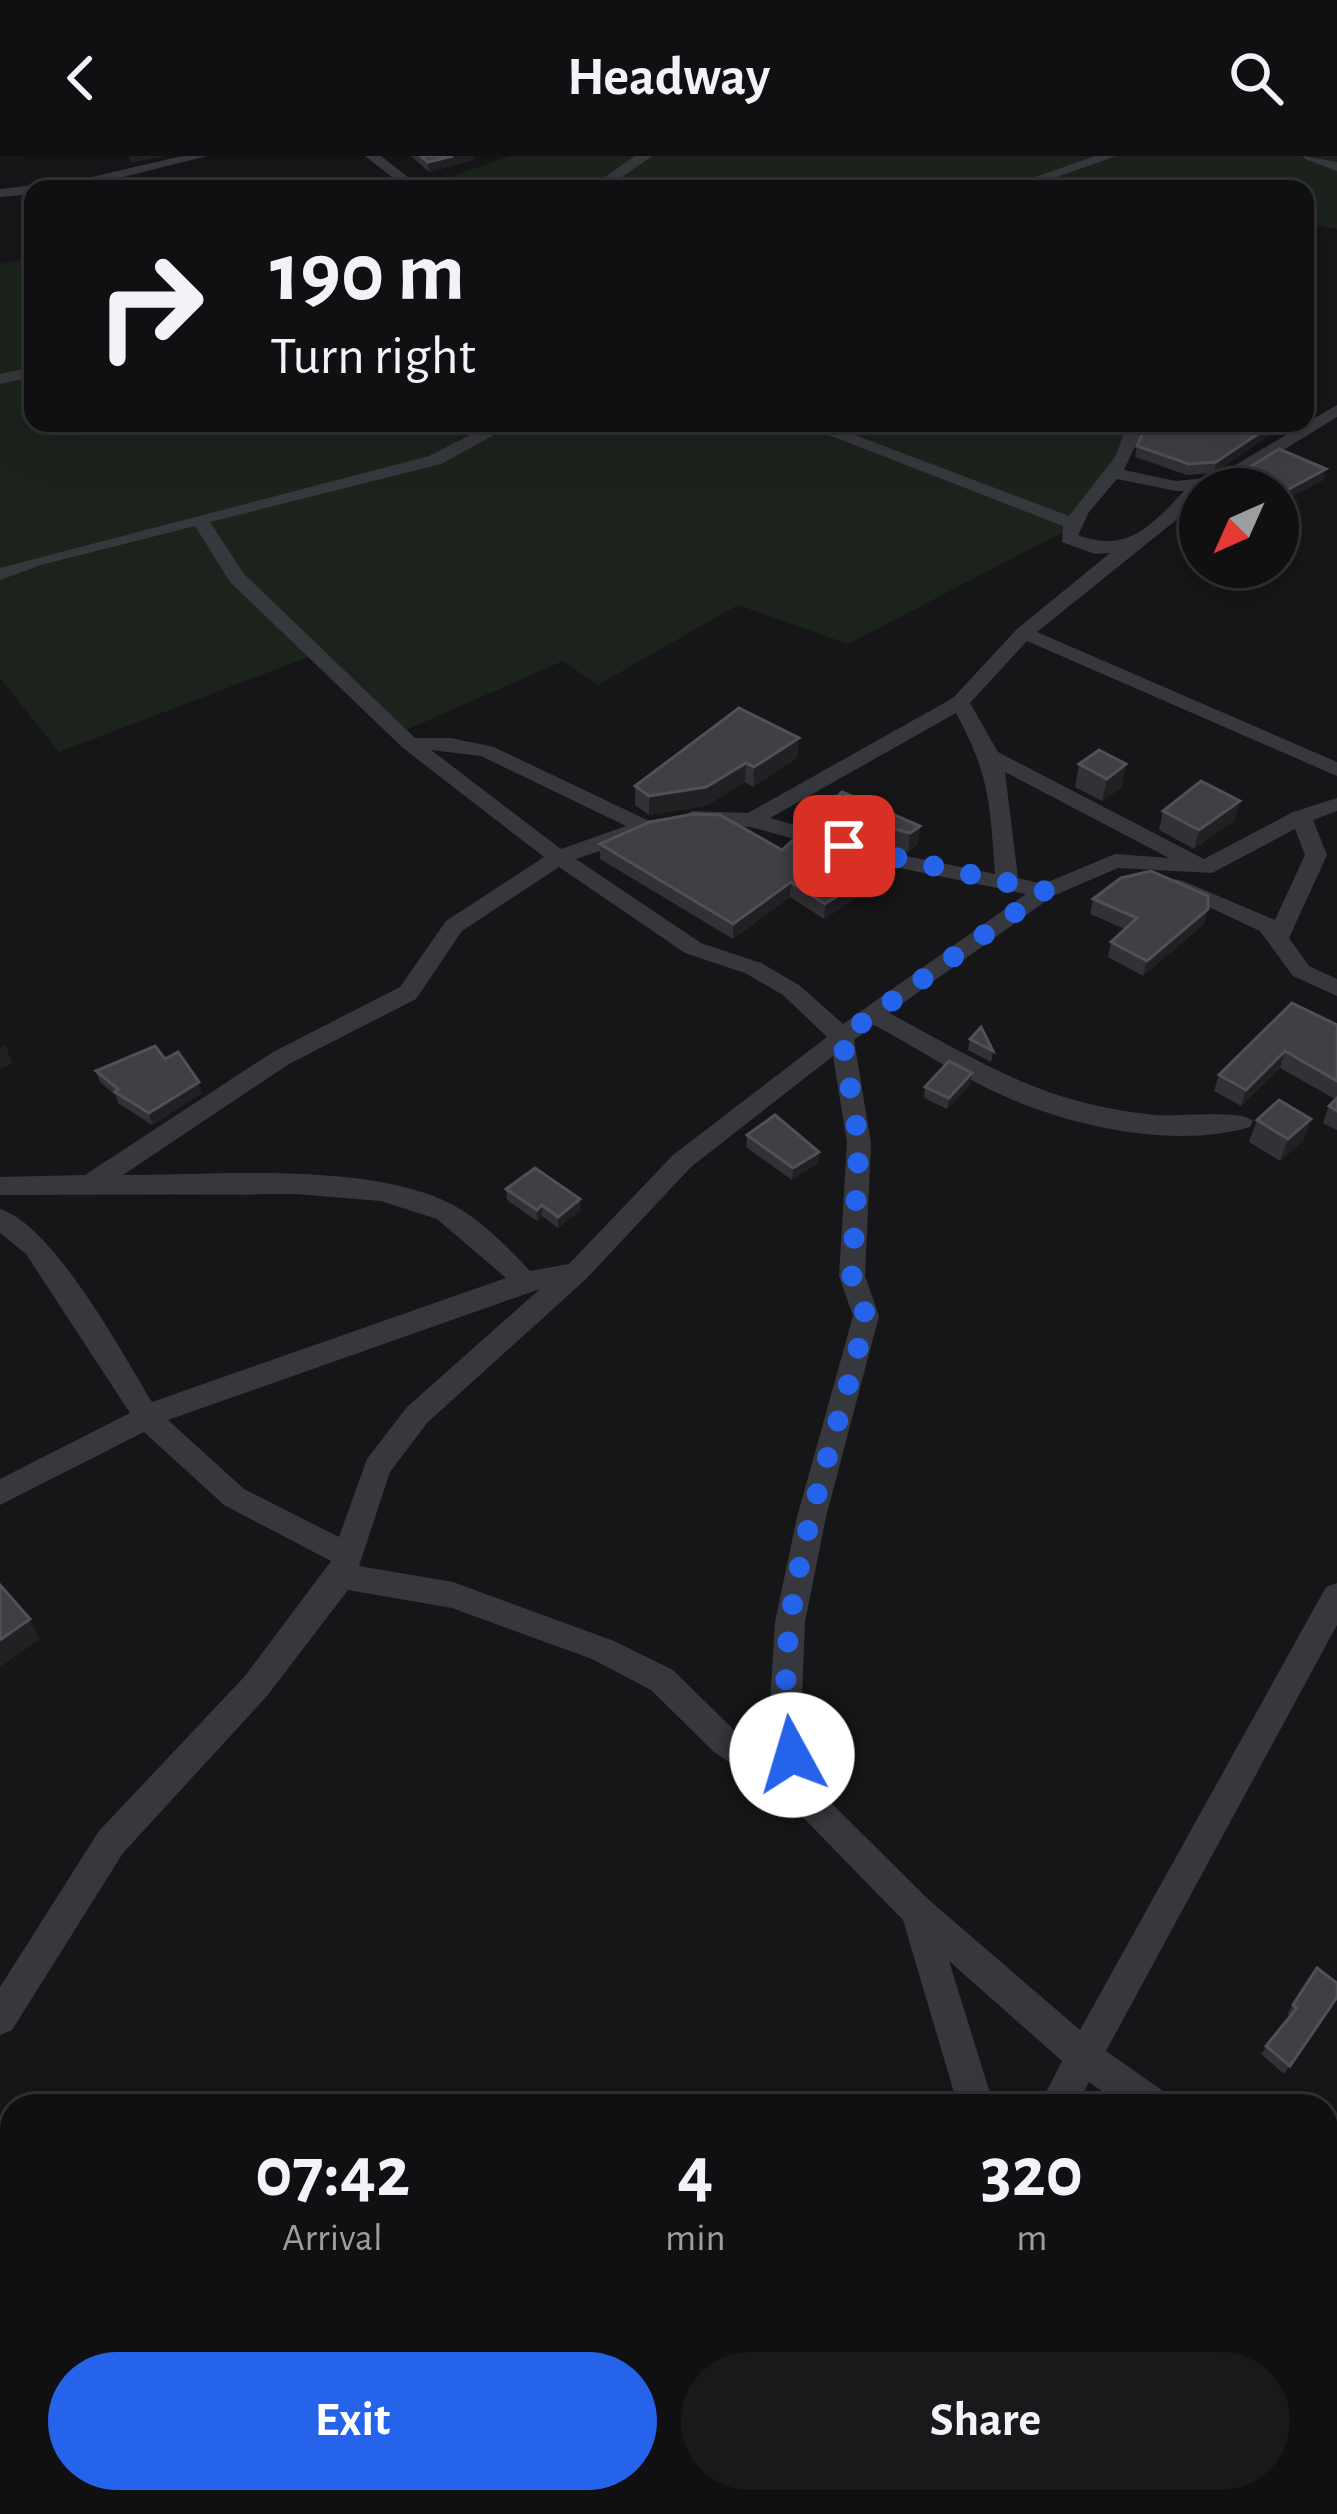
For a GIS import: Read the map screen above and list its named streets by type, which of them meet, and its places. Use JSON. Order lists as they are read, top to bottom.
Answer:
{
  "north": "bottom left",
  "page": {
    "header": "Headway",
    "turn": ["190 m", "Turn right"],
    "eta": [
      "07:42",
      "Arrival",
      "4",
      "min",
      "320",
      "m"
    ],
    "buttons": ["Exit", "Share"]
  }
}
